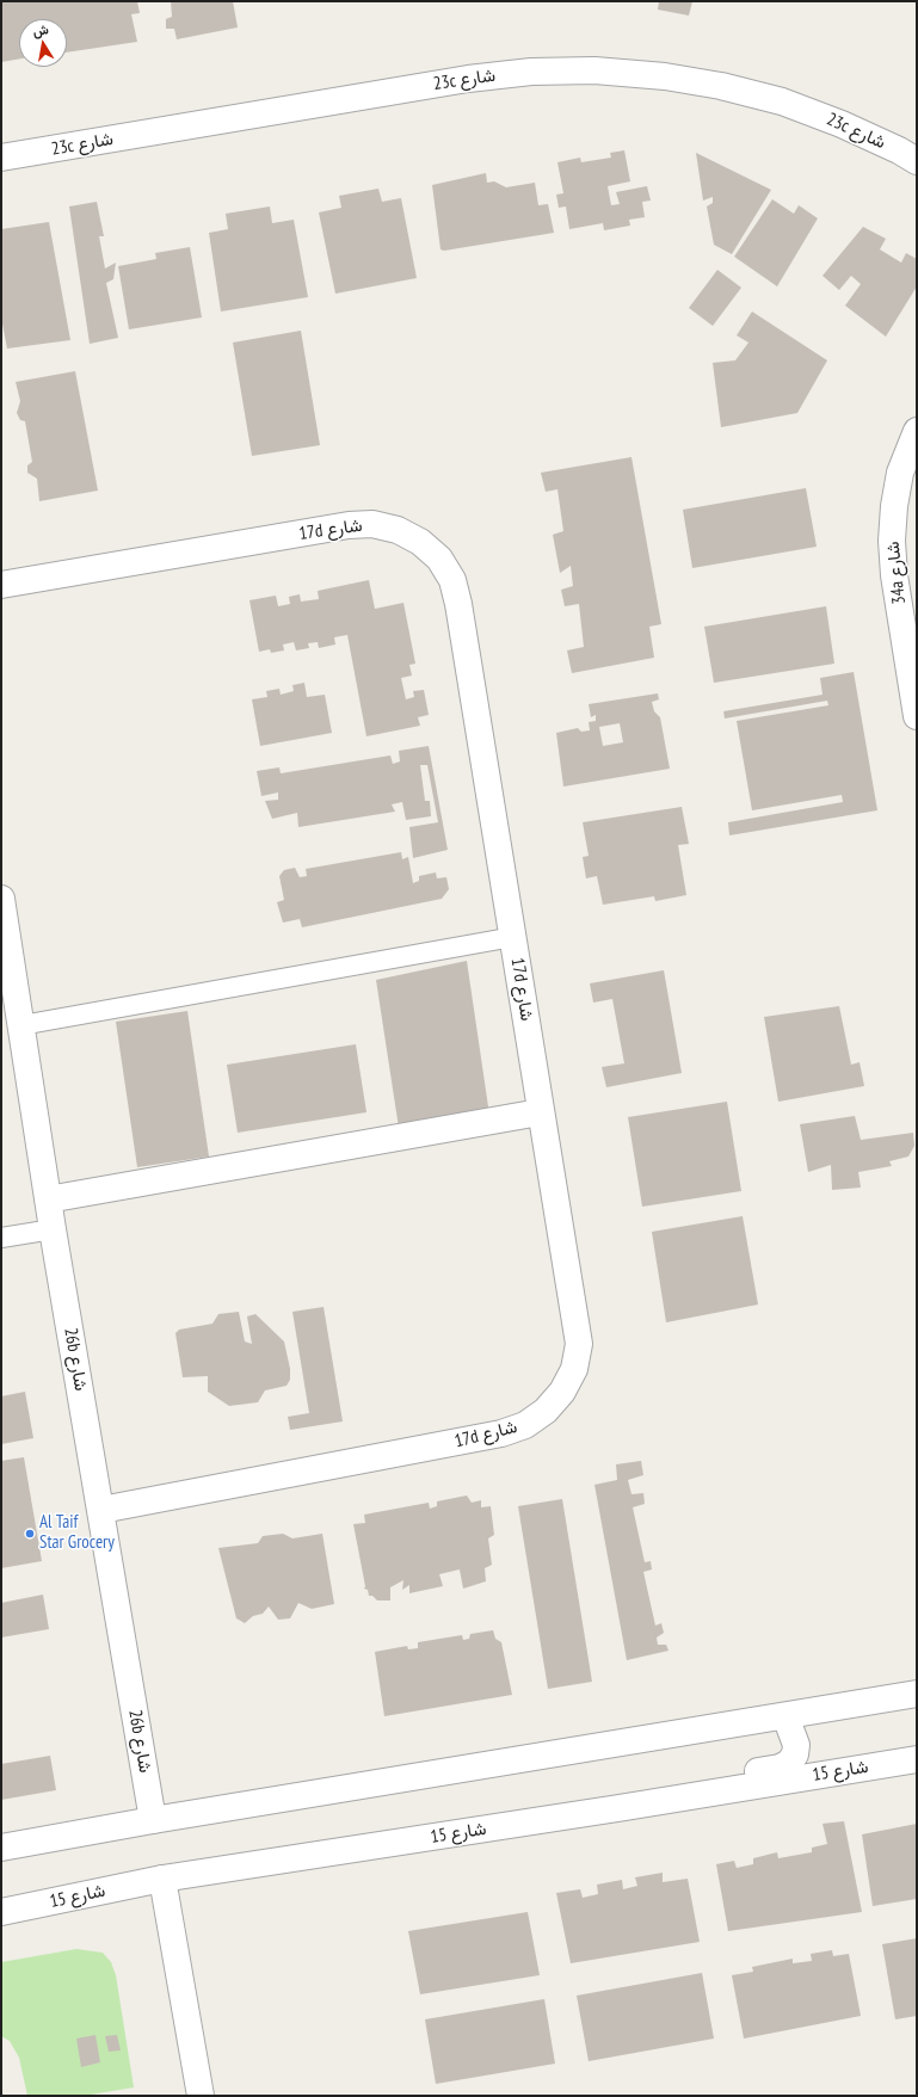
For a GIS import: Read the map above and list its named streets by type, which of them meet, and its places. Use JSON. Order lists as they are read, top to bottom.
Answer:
{
  "streets": {
    "street": [
      "23c شارع",
      "17d شارع",
      "34a شارع",
      "26b شارع",
      "شارع 15"
    ]
  },
  "crossings": [
    ["17d شارع", "26b شارع"]
  ],
  "places": ["Al Taif Star Grocery"],
  "north": "top"
}
